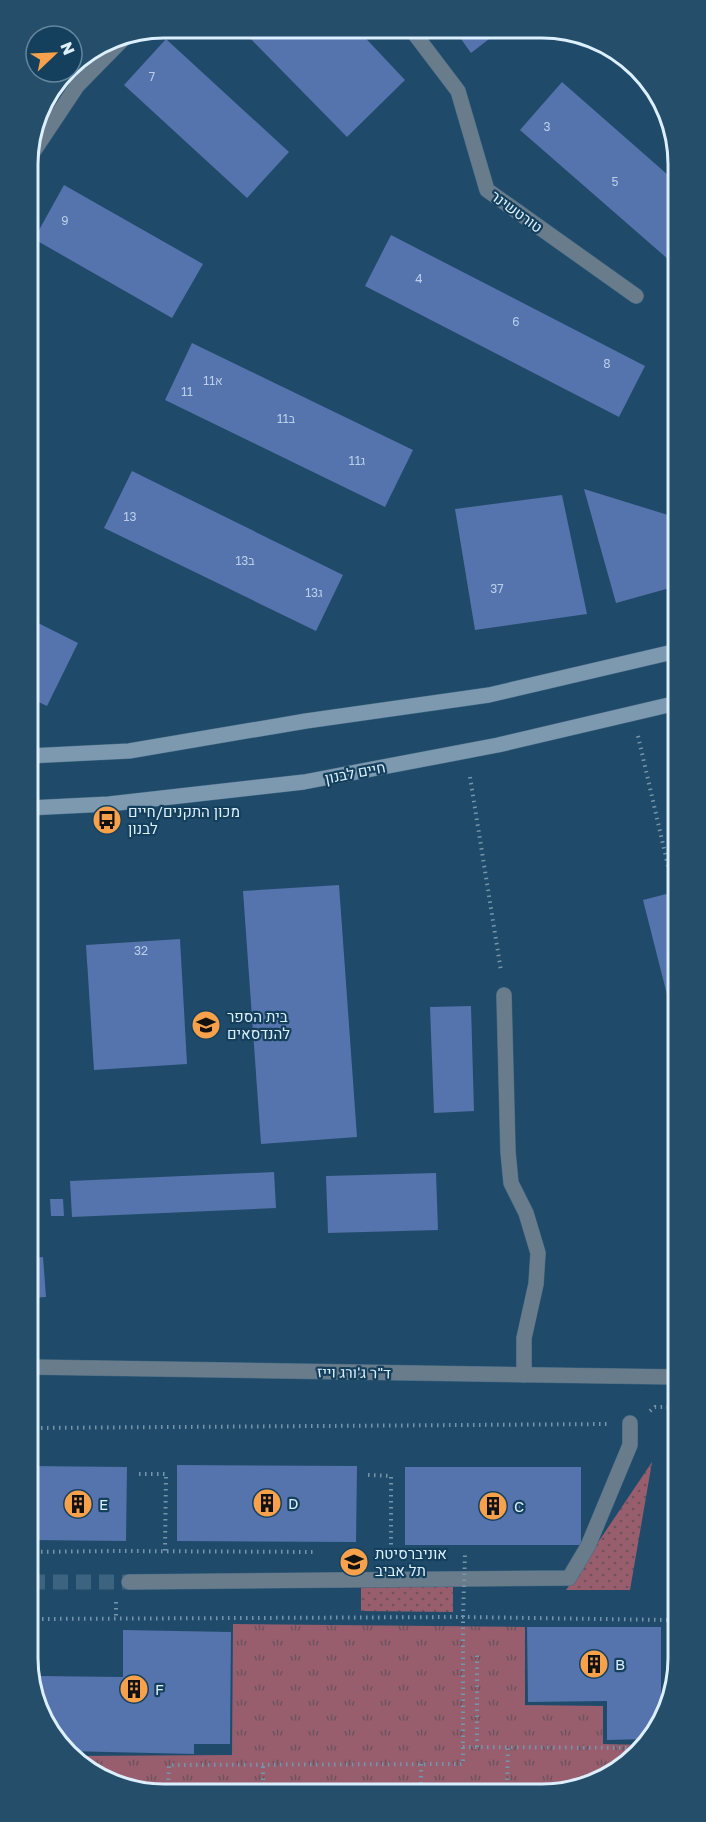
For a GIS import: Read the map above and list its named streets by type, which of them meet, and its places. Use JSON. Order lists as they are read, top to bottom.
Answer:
{
  "streets": {
    "main road": ["חיים לבנון"],
    "street": ["טורטשינר", "ד\"ר ג'ורג וייז"]
  },
  "places": {
    "bus stop": ["מכון התקנים/חיים לבנון"],
    "school or university": ["בית הספר להנדסאים", "אוניברסיטת תל אביב"],
    "building": [
      "D",
      "E",
      "C",
      "B",
      "F"
    ]
  },
  "house_numbers": [
    "7",
    "3",
    "5",
    "9",
    "4",
    "6",
    "8",
    "11א",
    "11",
    "11ב",
    "11ג",
    "13",
    "13ב",
    "37",
    "13ג",
    "32"
  ],
  "north": "top right"
}
